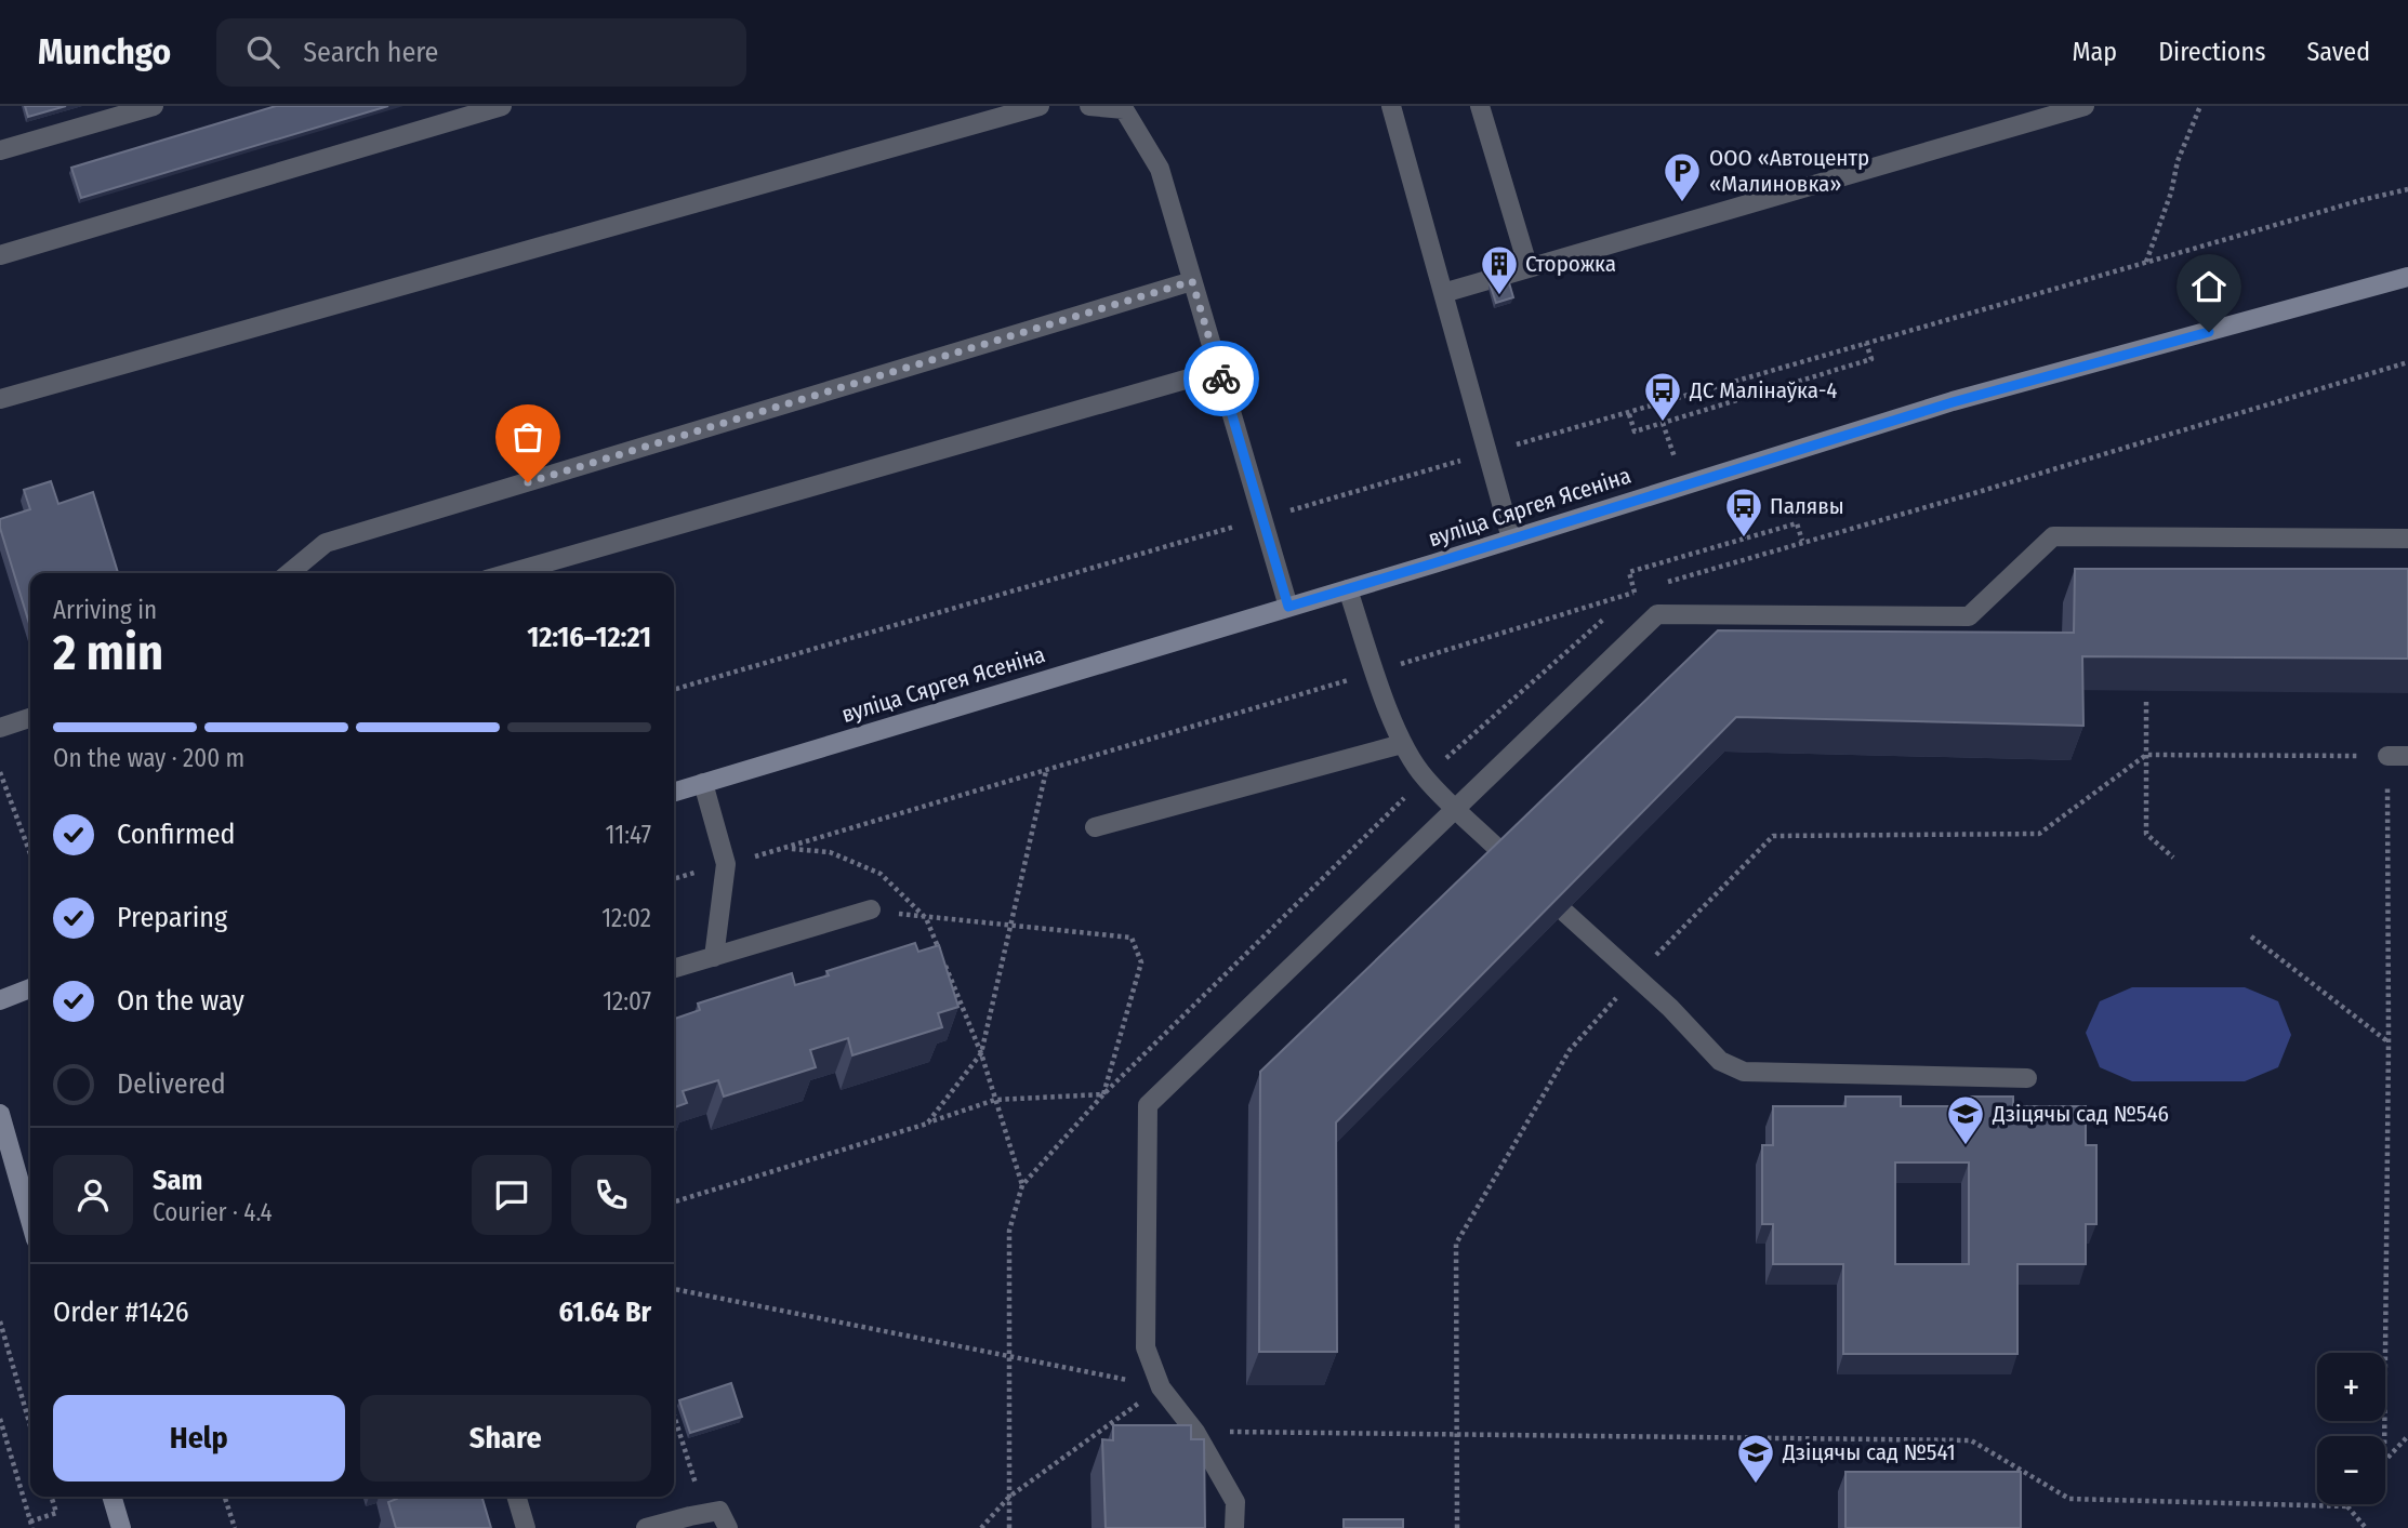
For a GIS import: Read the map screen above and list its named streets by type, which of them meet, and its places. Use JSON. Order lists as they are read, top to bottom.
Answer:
{
  "streets": {
    "main road": ["вуліца Сяргея Ясеніна"]
  },
  "places": {
    "parking": ["ООО «Автоцентр «Малиновка»"],
    "building": ["Сторожка"],
    "bus stop": ["ДС Малінаўка-4", "Палявы"],
    "school or university": ["Дзіцячы сад №546", "Дзіцячы сад №541"]
  },
  "page": {
    "header": "Munchgo",
    "search": "Search here",
    "nav": ["Map", "Directions", "Saved"],
    "heading": ["2 min", "Arriving in", "12:16–12:21"],
    "panel": [
      "Sam",
      "Courier · 4.4",
      "Order #1426",
      "61.64 Br"
    ],
    "bar": "On the way · 200 m",
    "list": [
      ["Confirmed", "11:47"],
      ["Preparing", "12:02"],
      ["On the way", "12:07"],
      "Delivered"
    ],
    "map_buttons": ["+", "−"],
    "buttons": ["Help", "Share"]
  }
}
